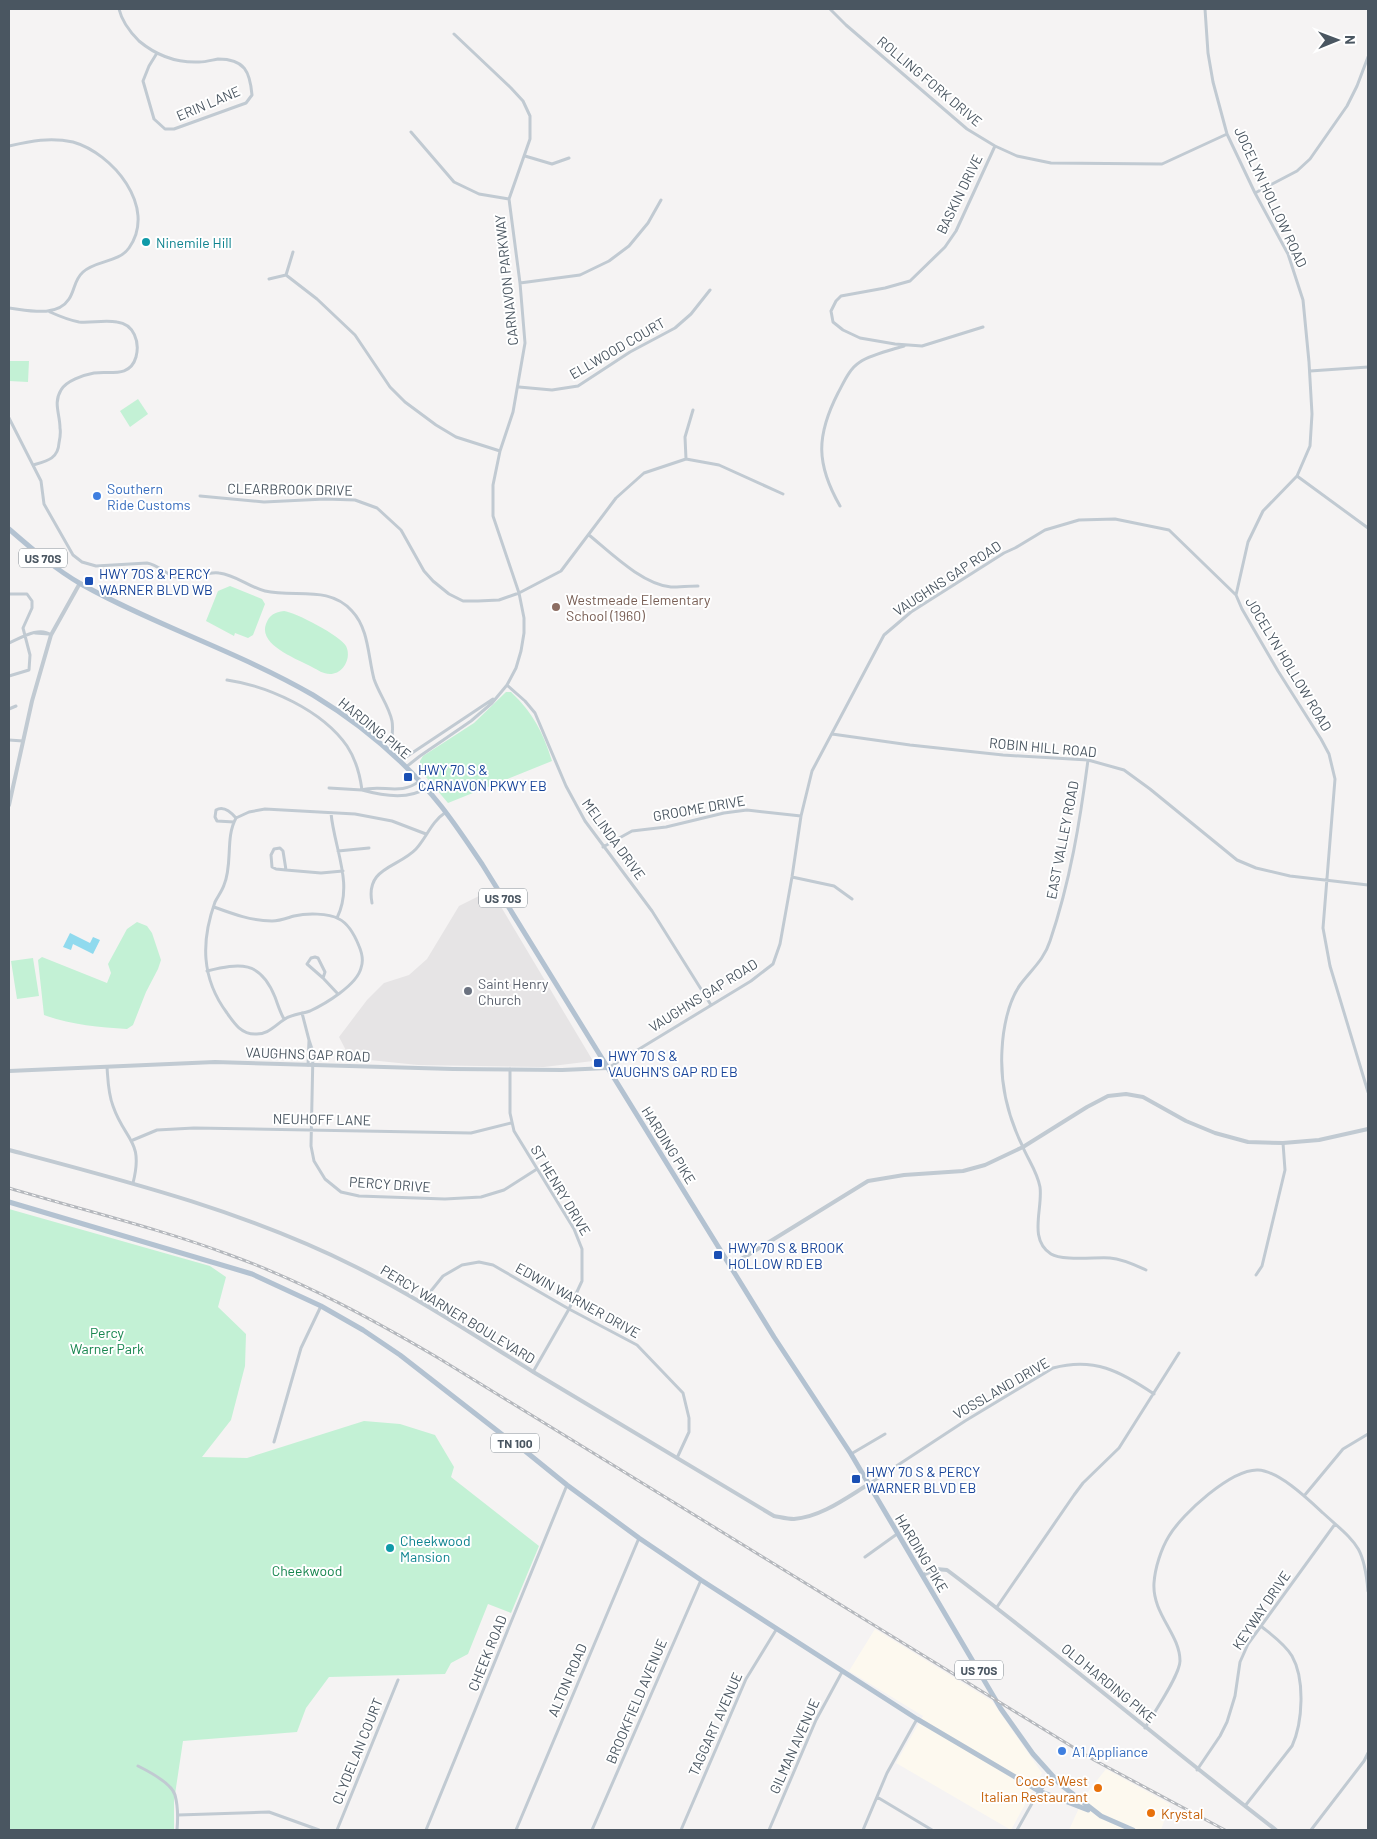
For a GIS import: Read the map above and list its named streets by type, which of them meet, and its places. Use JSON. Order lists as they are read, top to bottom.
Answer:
{
  "streets": {
    "main road": ["US 70S", "HARDING PIKE", "TN 100"],
    "street": [
      "ROLLING FORK DRIVE",
      "ERIN LANE",
      "BASKIN DRIVE",
      "JOCELYN HOLLOW ROAD",
      "CARNAVON PARKWAY",
      "ELLWOOD COURT",
      "CLEARBROOK DRIVE",
      "VAUGHNS GAP ROAD",
      "ROBIN HILL ROAD",
      "GROOME DRIVE",
      "MELINDA DRIVE",
      "EAST VALLEY ROAD",
      "NEUHOFF LANE",
      "PERCY DRIVE",
      "ST HENRY DRIVE",
      "EDWIN WARNER DRIVE",
      "PERCY WARNER BOULEVARD",
      "VOSSLAND DRIVE",
      "KEYWAY DRIVE",
      "CHEEK ROAD",
      "ALTON ROAD",
      "OLD HARDING PIKE",
      "BROOKFIELD AVENUE",
      "TAGGART AVENUE",
      "GILMAN AVENUE",
      "CLYDELAN COURT"
    ]
  },
  "crossings": [
    ["ROLLING FORK DRIVE", "BASKIN DRIVE"],
    ["ROLLING FORK DRIVE", "JOCELYN HOLLOW ROAD"],
    ["JOCELYN HOLLOW ROAD", "VAUGHNS GAP ROAD"],
    ["JOCELYN HOLLOW ROAD", "ROBIN HILL ROAD"],
    ["CARNAVON PARKWAY", "ELLWOOD COURT"],
    ["CARNAVON PARKWAY", "CLEARBROOK DRIVE"],
    ["CARNAVON PARKWAY", "HARDING PIKE"],
    ["CARNAVON PARKWAY", "MELINDA DRIVE"],
    ["US 70S", "HARDING PIKE"],
    ["VAUGHNS GAP ROAD", "HARDING PIKE"],
    ["VAUGHNS GAP ROAD", "ROBIN HILL ROAD"],
    ["VAUGHNS GAP ROAD", "GROOME DRIVE"],
    ["VAUGHNS GAP ROAD", "MELINDA DRIVE"],
    ["VAUGHNS GAP ROAD", "PERCY DRIVE"],
    ["VAUGHNS GAP ROAD", "ST HENRY DRIVE"],
    ["HARDING PIKE", "PERCY WARNER BOULEVARD"],
    ["HARDING PIKE", "VOSSLAND DRIVE"],
    ["HARDING PIKE", "TN 100"],
    ["HARDING PIKE", "OLD HARDING PIKE"],
    ["ROBIN HILL ROAD", "EAST VALLEY ROAD"],
    ["GROOME DRIVE", "MELINDA DRIVE"],
    ["NEUHOFF LANE", "PERCY DRIVE"],
    ["NEUHOFF LANE", "ST HENRY DRIVE"],
    ["PERCY DRIVE", "ST HENRY DRIVE"],
    ["ST HENRY DRIVE", "EDWIN WARNER DRIVE"],
    ["ST HENRY DRIVE", "PERCY WARNER BOULEVARD"],
    ["EDWIN WARNER DRIVE", "PERCY WARNER BOULEVARD"],
    ["PERCY WARNER BOULEVARD", "VOSSLAND DRIVE"],
    ["TN 100", "CHEEK ROAD"],
    ["TN 100", "ALTON ROAD"],
    ["TN 100", "BROOKFIELD AVENUE"],
    ["TN 100", "TAGGART AVENUE"],
    ["TN 100", "GILMAN AVENUE"],
    ["KEYWAY DRIVE", "OLD HARDING PIKE"]
  ],
  "parks": ["Percy Warner Park", "Cheekwood"],
  "places": {
    "other": [
      "Ninemile Hill",
      "Southern Ride Customs",
      "Westmeade Elementary School (1960)",
      "Saint Henry Church",
      "Cheekwood Mansion",
      "A1 Appliance",
      "Coco's West Italian Restaurant",
      "Krystal"
    ],
    "transit": [
      "HWY 70S & PERCY WARNER BLVD WB",
      "HWY 70 S & CARNAVON PKWY EB",
      "HWY 70 S & VAUGHN'S GAP RD EB",
      "HWY 70 S & BROOK HOLLOW RD EB",
      "HWY 70 S & PERCY WARNER BLVD EB"
    ]
  },
  "north": "right"
}
